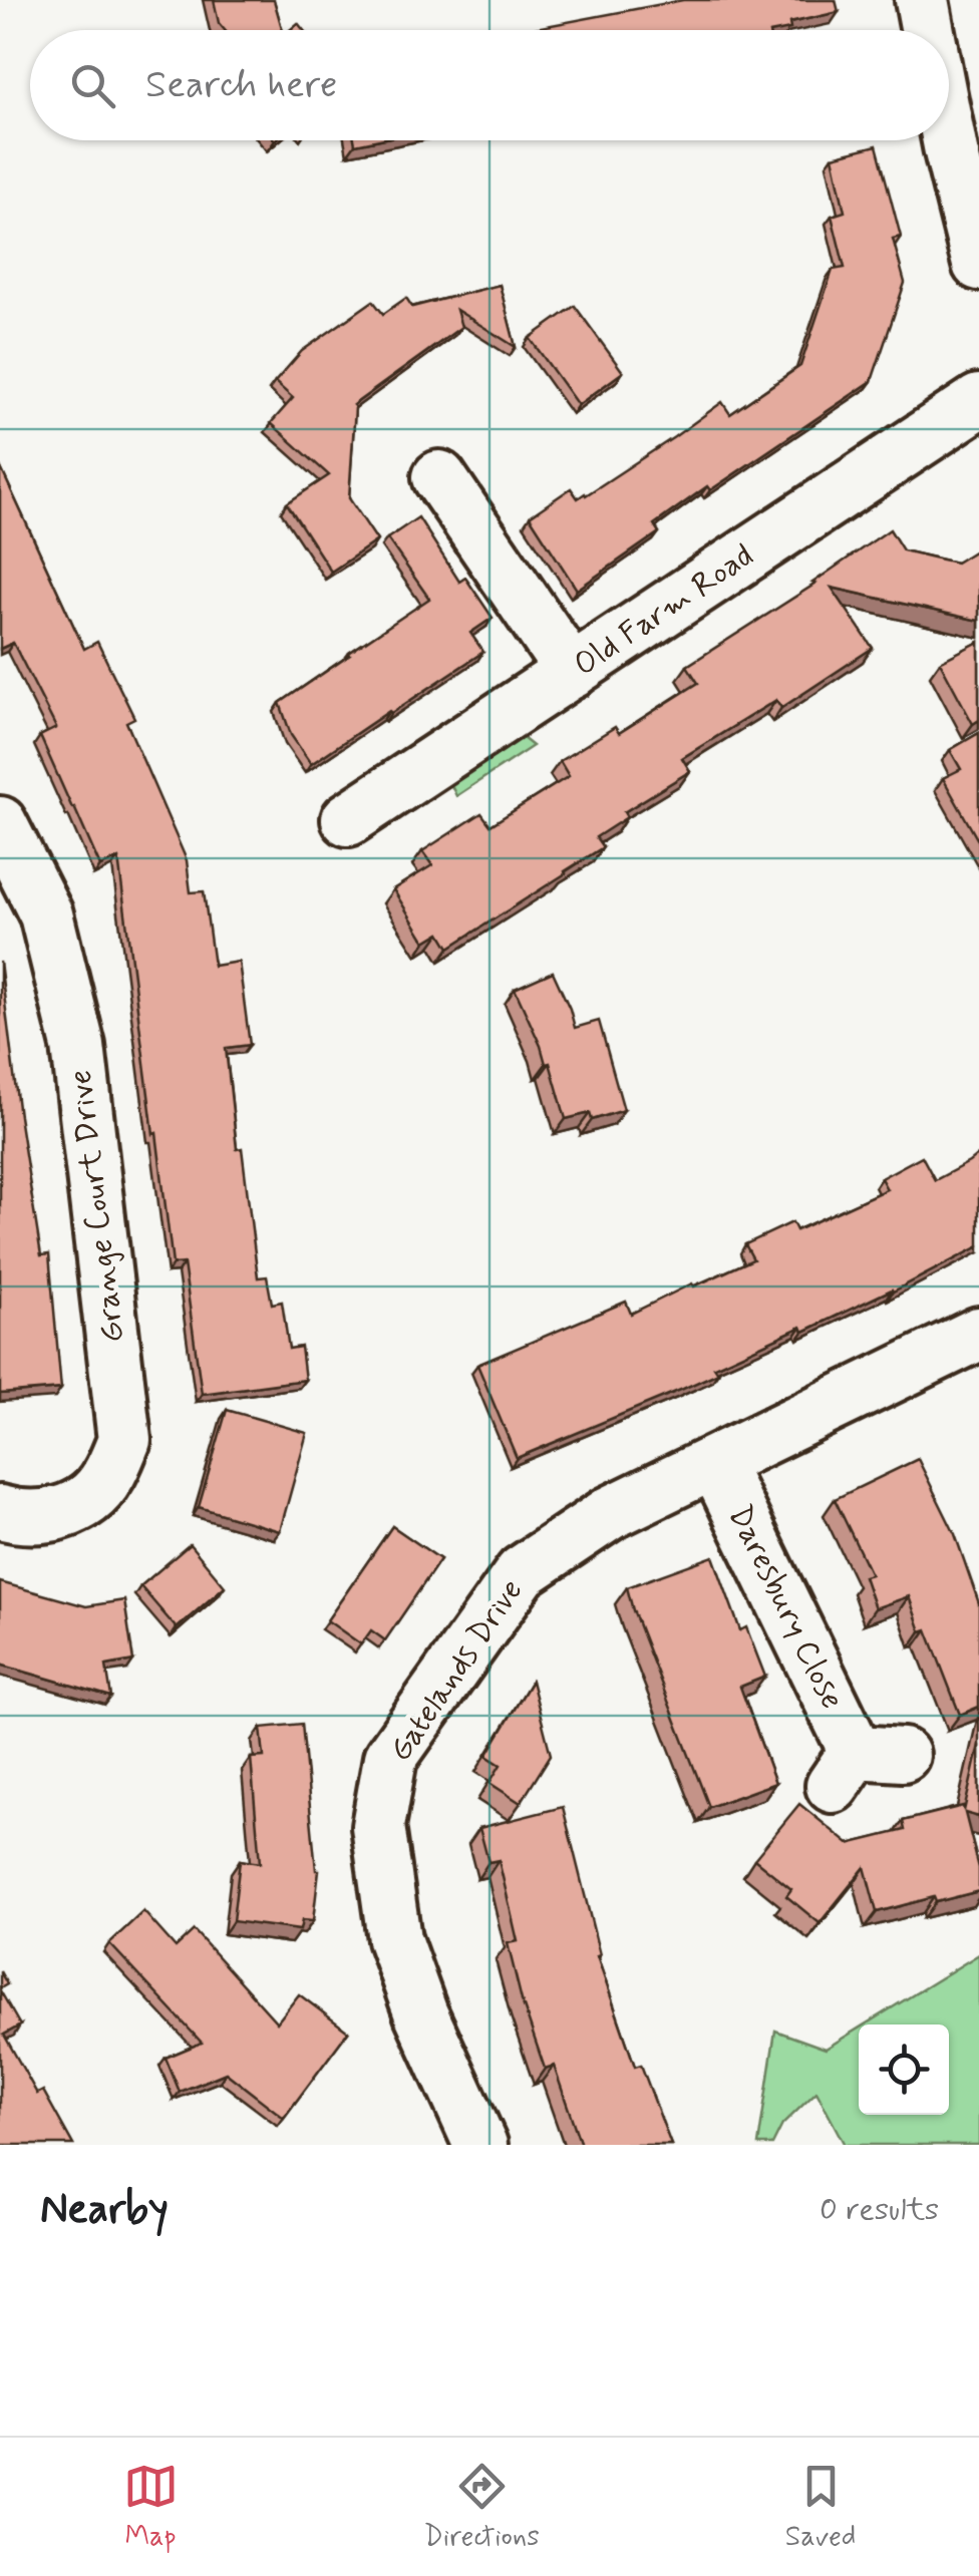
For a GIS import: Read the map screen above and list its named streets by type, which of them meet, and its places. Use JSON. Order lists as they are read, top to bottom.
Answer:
{
  "streets": {
    "street": [
      "Old Farm Road",
      "Grange Court Drive",
      "Daresbury Close",
      "Gatelands Drive"
    ]
  },
  "crossings": [
    ["Daresbury Close", "Gatelands Drive"]
  ],
  "page": {
    "search": "Search here",
    "heading": ["Nearby", "0 results"],
    "nav": ["Map", "Directions", "Saved"]
  }
}
